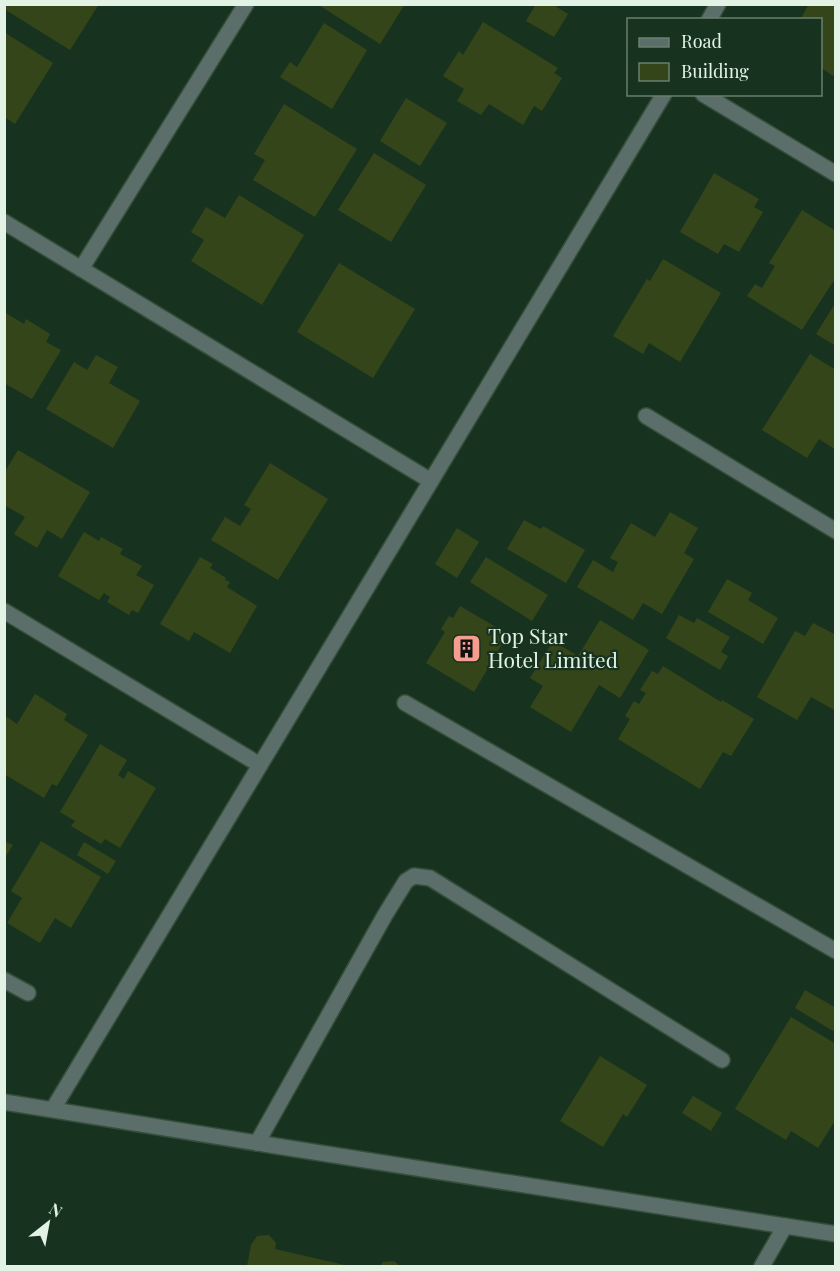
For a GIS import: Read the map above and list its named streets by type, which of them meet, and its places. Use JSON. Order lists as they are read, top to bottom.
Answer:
{
  "places": {
    "building": ["Top Star Hotel Limited"]
  },
  "legend": ["Road", "Building"],
  "north": "top right"
}
